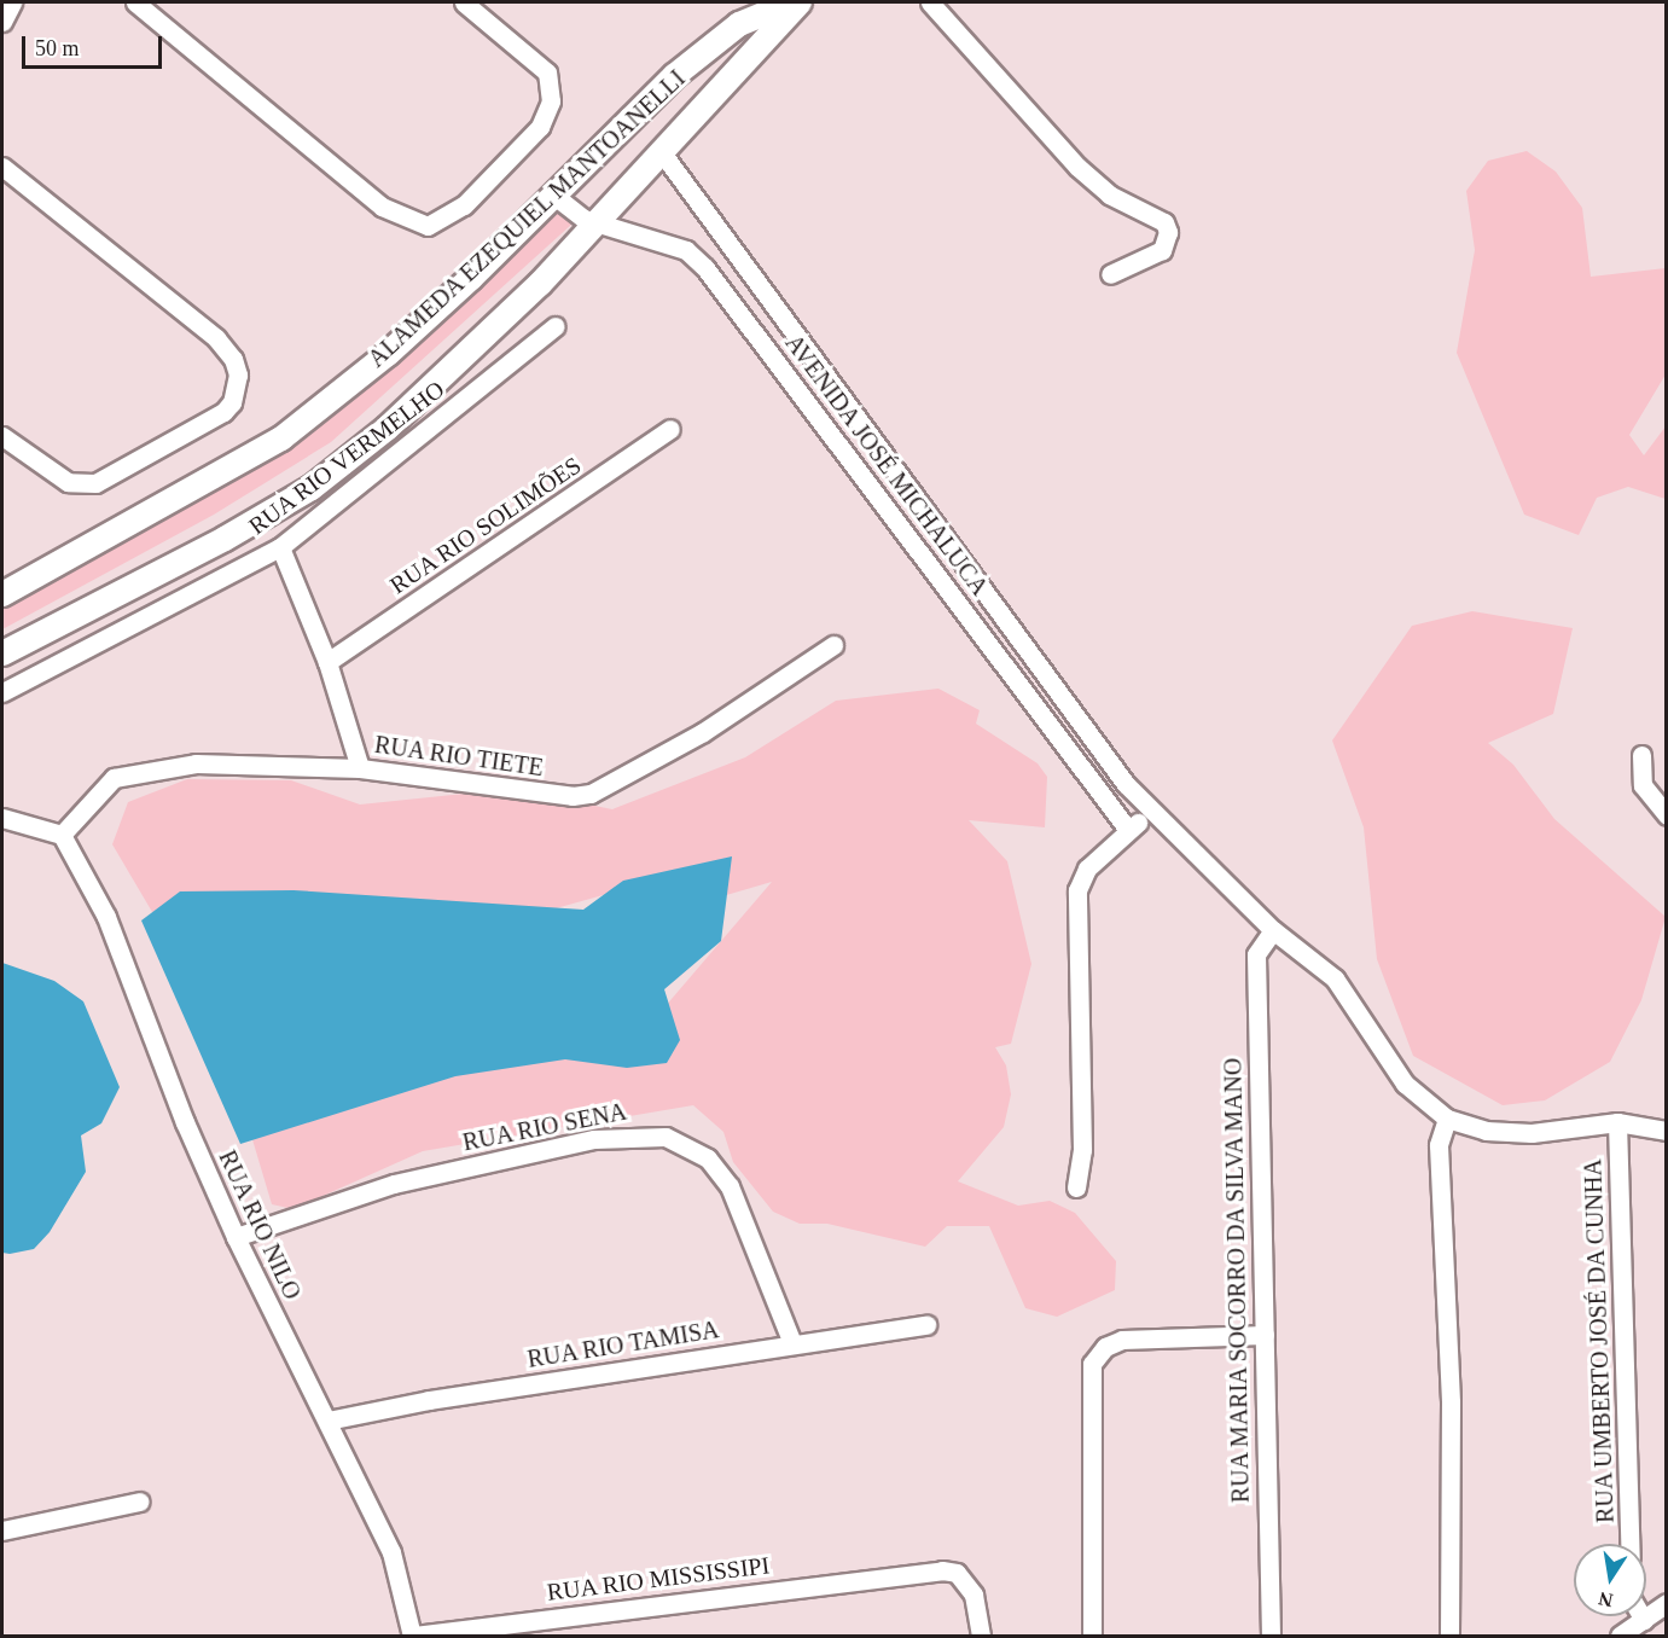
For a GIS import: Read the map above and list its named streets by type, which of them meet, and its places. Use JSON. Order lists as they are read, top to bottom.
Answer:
{
  "streets": {
    "main road": ["ALAMEDA EZEQUIEL MANTOANELLI"],
    "street": [
      "RUA RIO VERMELHO",
      "AVENIDA JOSÉ MICHALUCA",
      "RUA RIO SOLIMÕES",
      "RUA RIO TIETE",
      "RUA RIO SENA",
      "RUA RIO NILO",
      "RUA MARIA SOCORRO DA SILVA MANO",
      "RUA UMBERTO JOSÉ DA CUNHA",
      "RUA RIO TAMISA",
      "RUA RIO MISSISSIPI"
    ]
  },
  "crossings": [
    ["ALAMEDA EZEQUIEL MANTOANELLI", "AVENIDA JOSÉ MICHALUCA"],
    ["AVENIDA JOSÉ MICHALUCA", "RUA MARIA SOCORRO DA SILVA MANO"],
    ["RUA RIO TIETE", "RUA RIO NILO"],
    ["RUA RIO SENA", "RUA RIO NILO"],
    ["RUA RIO SENA", "RUA RIO TAMISA"],
    ["RUA RIO NILO", "RUA RIO TAMISA"],
    ["RUA RIO NILO", "RUA RIO MISSISSIPI"]
  ],
  "scale_bar": "50 m",
  "north": "bottom"
}
